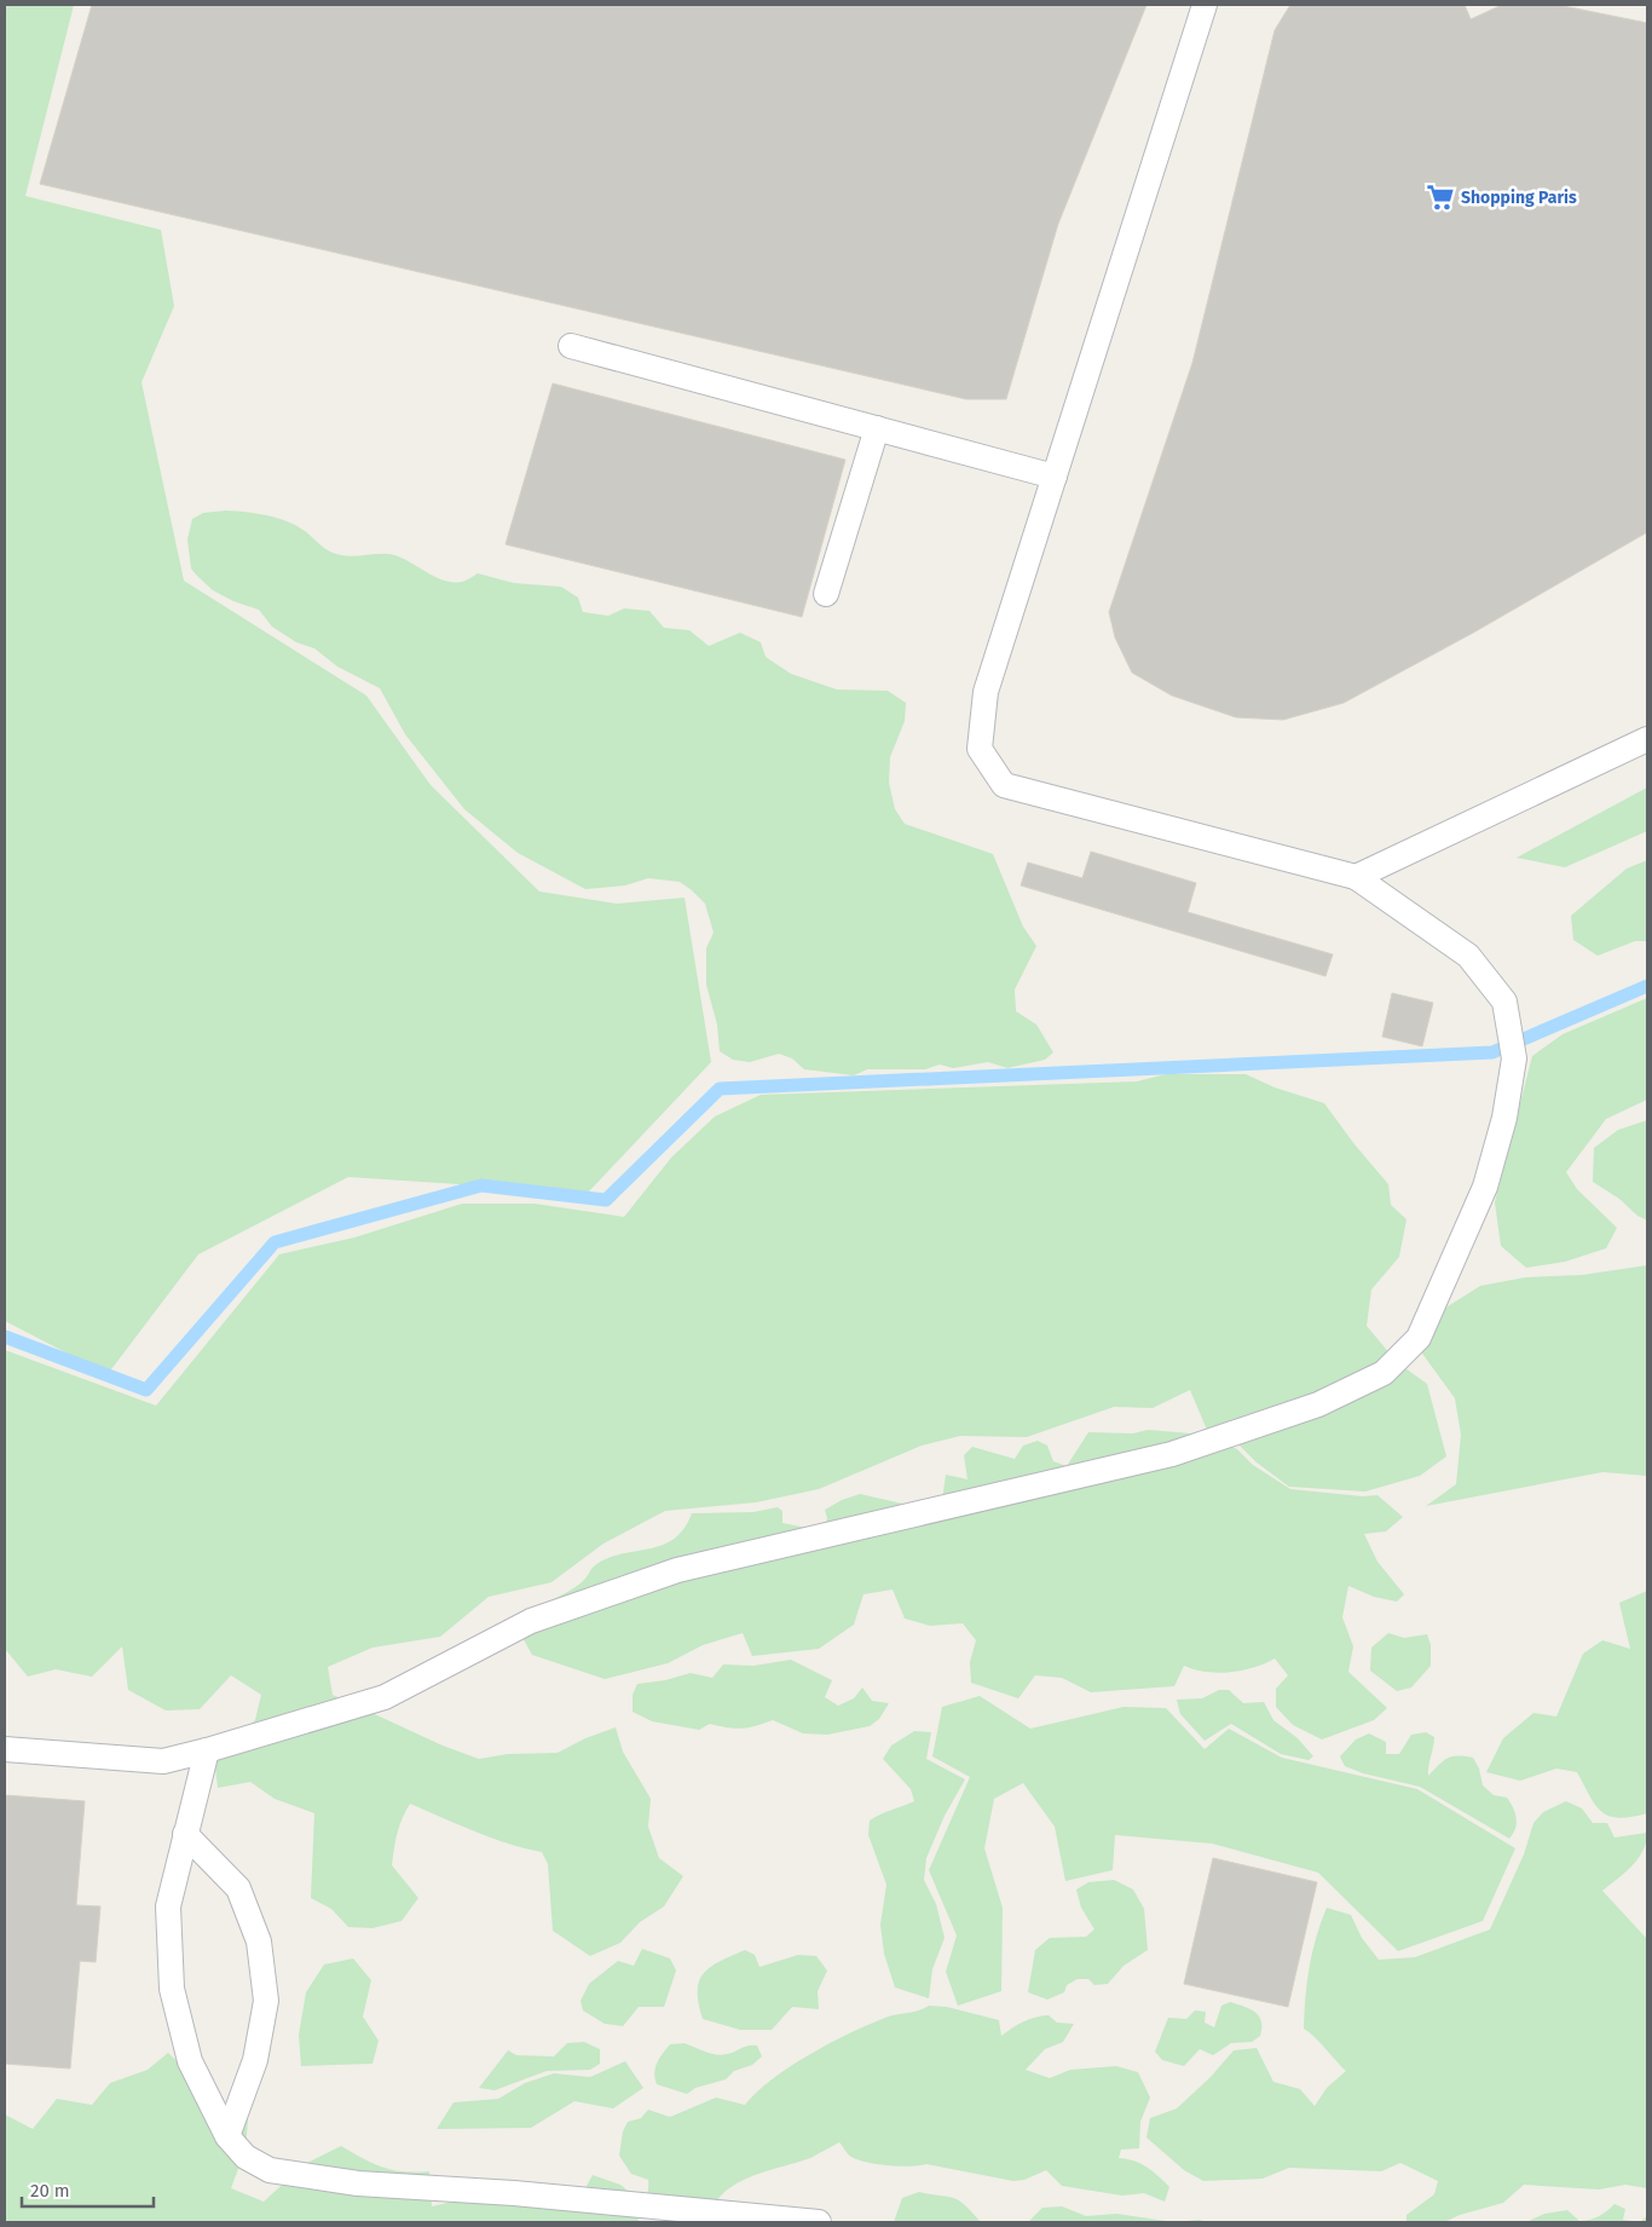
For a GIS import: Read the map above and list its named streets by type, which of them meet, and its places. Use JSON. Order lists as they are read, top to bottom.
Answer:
{
  "places": {
    "supermarket": ["Shopping Paris"]
  },
  "scale_bar": "20 m"
}
